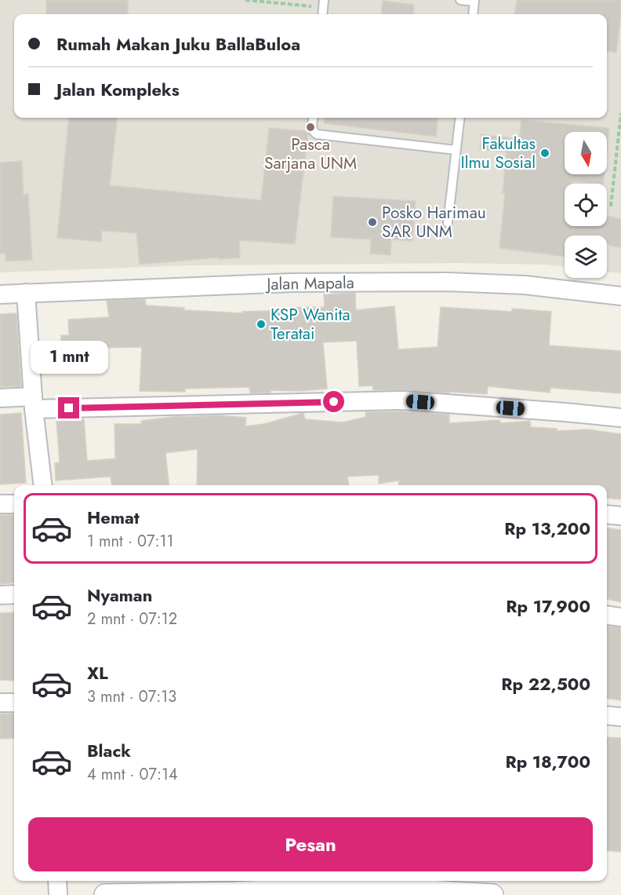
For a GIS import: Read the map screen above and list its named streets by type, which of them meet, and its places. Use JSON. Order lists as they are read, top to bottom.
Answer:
{
  "streets": {
    "street": ["Jalan Mapala"]
  },
  "places": [
    "Pasca Sarjana UNM",
    "Fakultas Ilmu Sosial",
    "Posko Harimau SAR UNM",
    "KSP Wanita Teratai"
  ],
  "north": "bottom",
  "page": {
    "banner": ["Rumah Makan Juku BallaBuloa", "Jalan Kompleks"],
    "bubble": "1 mnt",
    "list": [
      {
        "name": "Hemat",
        "note": "1 mnt · 07:11",
        "value": "Rp 13,200"
      },
      {
        "name": "Nyaman",
        "note": "2 mnt · 07:12",
        "value": "Rp 17,900"
      },
      {
        "name": "XL",
        "note": "3 mnt · 07:13",
        "value": "Rp 22,500"
      },
      {
        "name": "Black",
        "note": "4 mnt · 07:14",
        "value": "Rp 18,700"
      }
    ],
    "buttons": "Pesan"
  }
}
